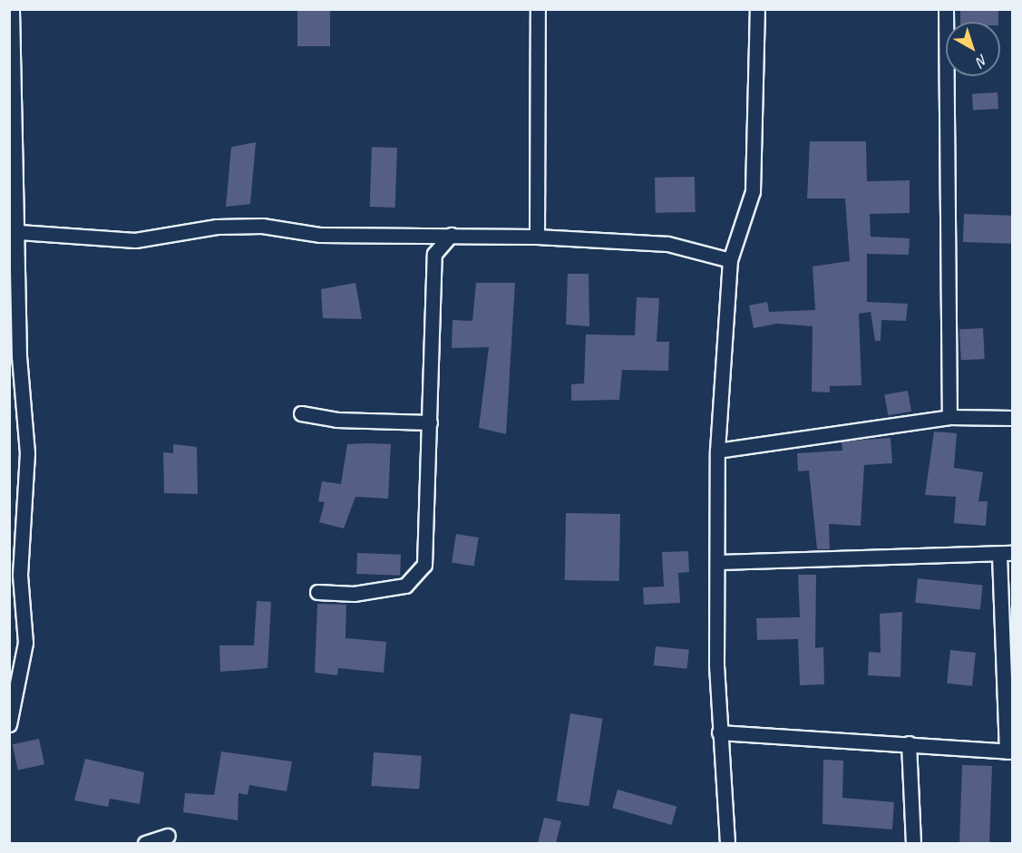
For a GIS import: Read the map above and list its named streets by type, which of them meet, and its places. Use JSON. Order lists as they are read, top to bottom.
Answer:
{
  "north": "bottom right"
}
